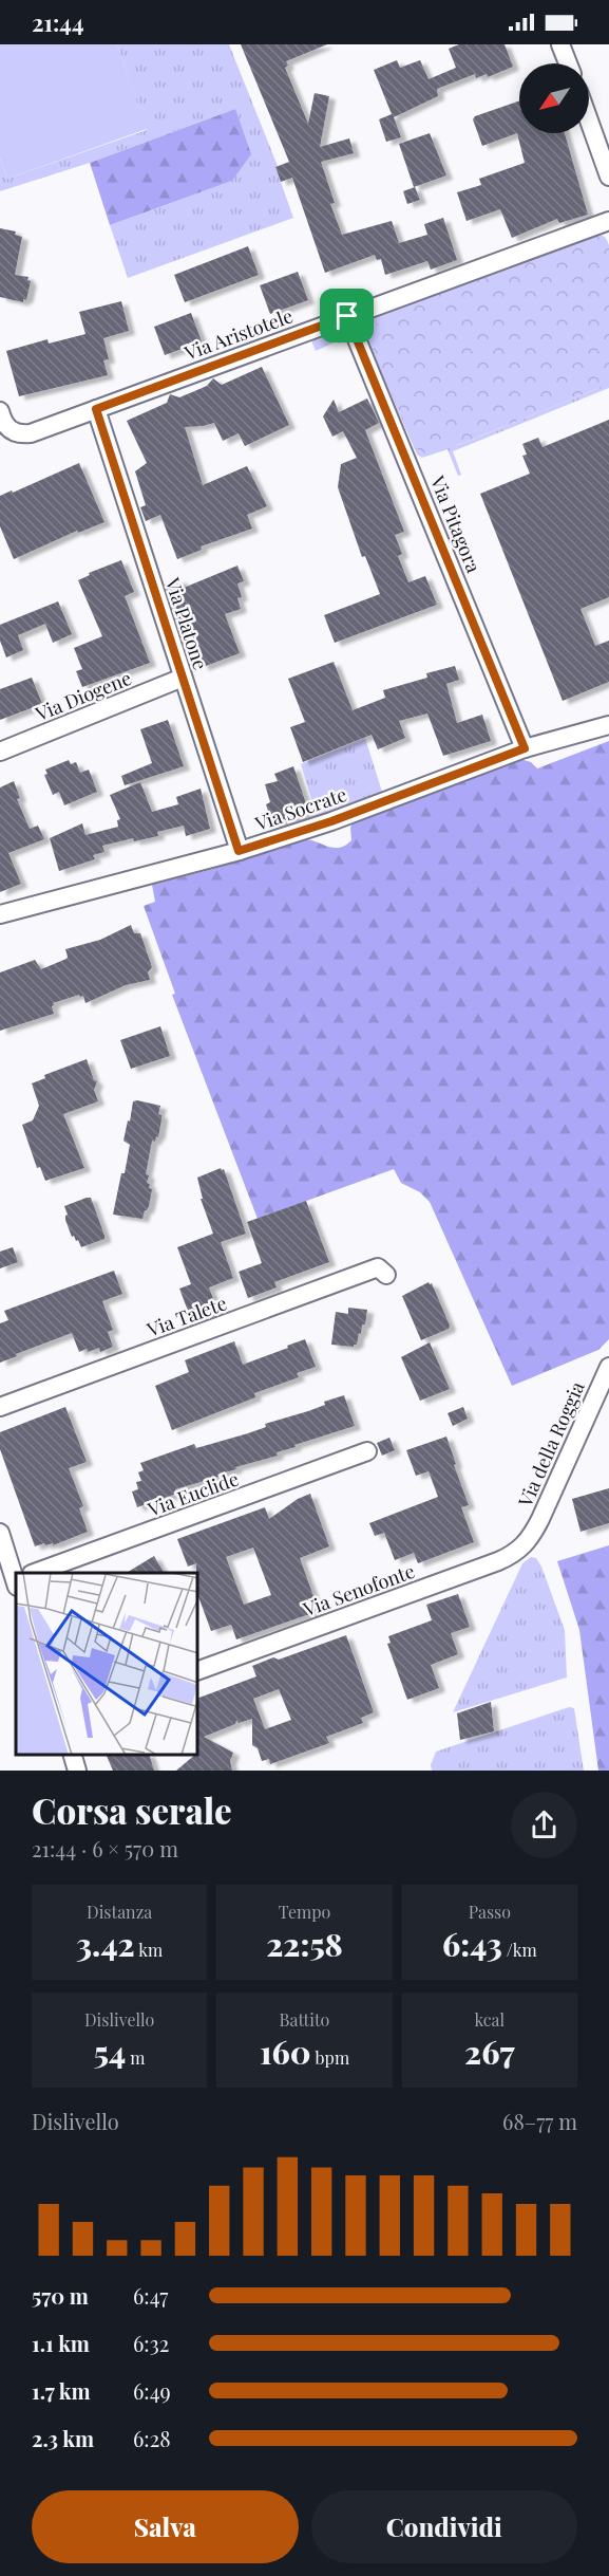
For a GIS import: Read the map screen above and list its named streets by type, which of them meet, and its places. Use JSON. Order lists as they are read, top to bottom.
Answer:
{
  "streets": {
    "street": [
      "Via Aristotele",
      "Via Pitagora",
      "Via Platone",
      "Via Diogene",
      "Via Socrate",
      "Via Talete",
      "Via della Roggia",
      "Via Euclide",
      "Via Senofonte"
    ]
  },
  "crossings": [
    ["Via Aristotele", "Via Pitagora"],
    ["Via Aristotele", "Via Platone"],
    ["Via Pitagora", "Via Socrate"],
    ["Via Platone", "Via Diogene"],
    ["Via Platone", "Via Socrate"],
    ["Via della Roggia", "Via Senofonte"]
  ],
  "north": "bottom left",
  "page": {
    "status": "21:44",
    "heading": ["Corsa serale", "21:44 · 6 × 570 m"],
    "stats": [
      ["Distanza", "3.42 km"],
      ["Tempo", "22:58"],
      ["Passo", "6:43 /km"],
      ["Dislivello", "54 m"],
      ["Battito", "160 bpm"],
      ["kcal", "267"]
    ],
    "chart": ["Dislivello", "68–77 m"],
    "list": [
      {
        "name": "570 m",
        "note": "6:47"
      },
      {
        "name": "1.1 km",
        "note": "6:32"
      },
      {
        "name": "1.7 km",
        "note": "6:49"
      },
      {
        "name": "2.3 km",
        "note": "6:28"
      }
    ],
    "buttons": ["Salva", "Condividi"]
  }
}
